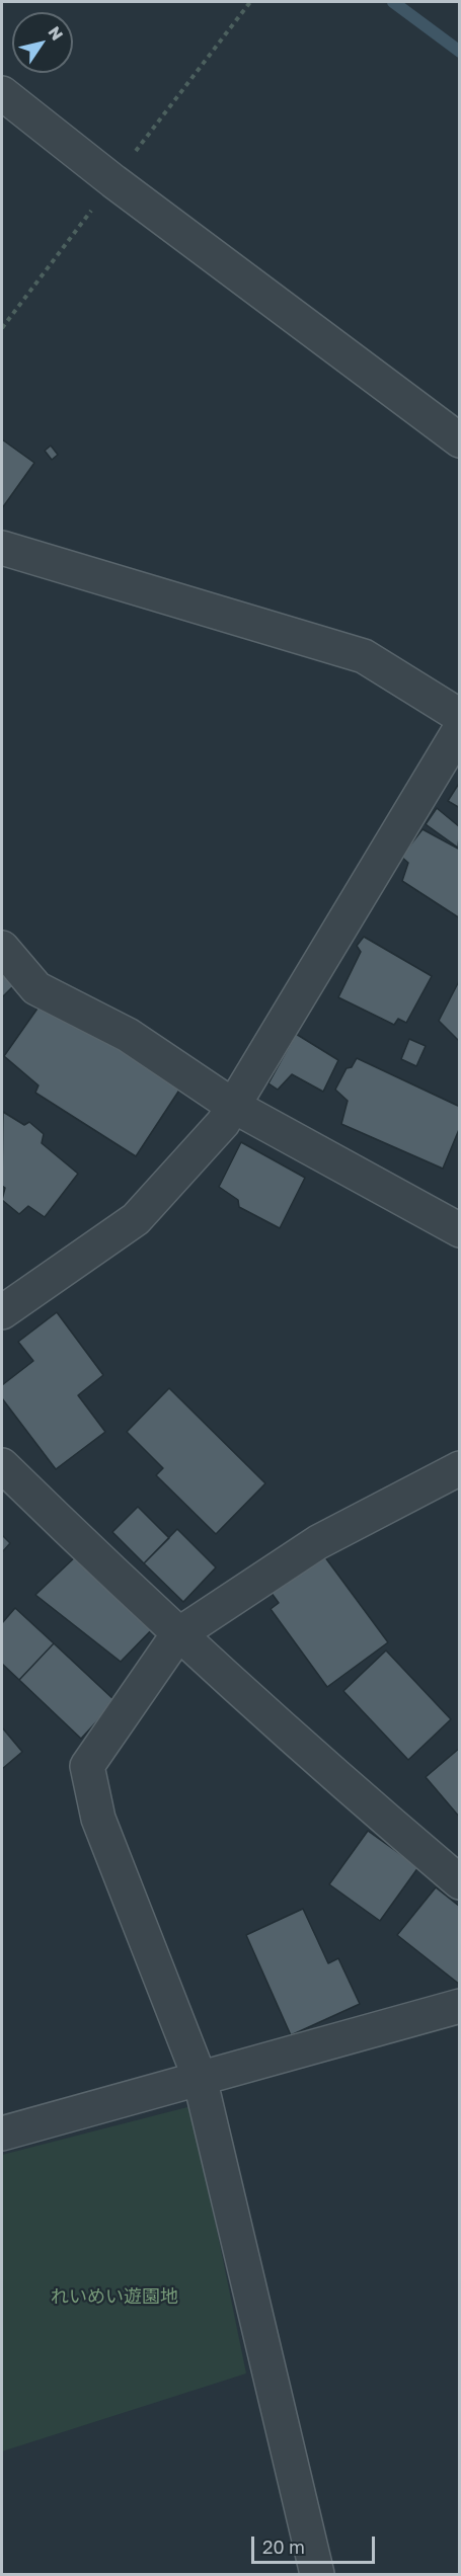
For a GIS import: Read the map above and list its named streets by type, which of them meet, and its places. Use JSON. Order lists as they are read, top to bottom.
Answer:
{
  "parks": ["れいめい遊園地"],
  "scale_bar": "20 m",
  "north": "top right"
}
